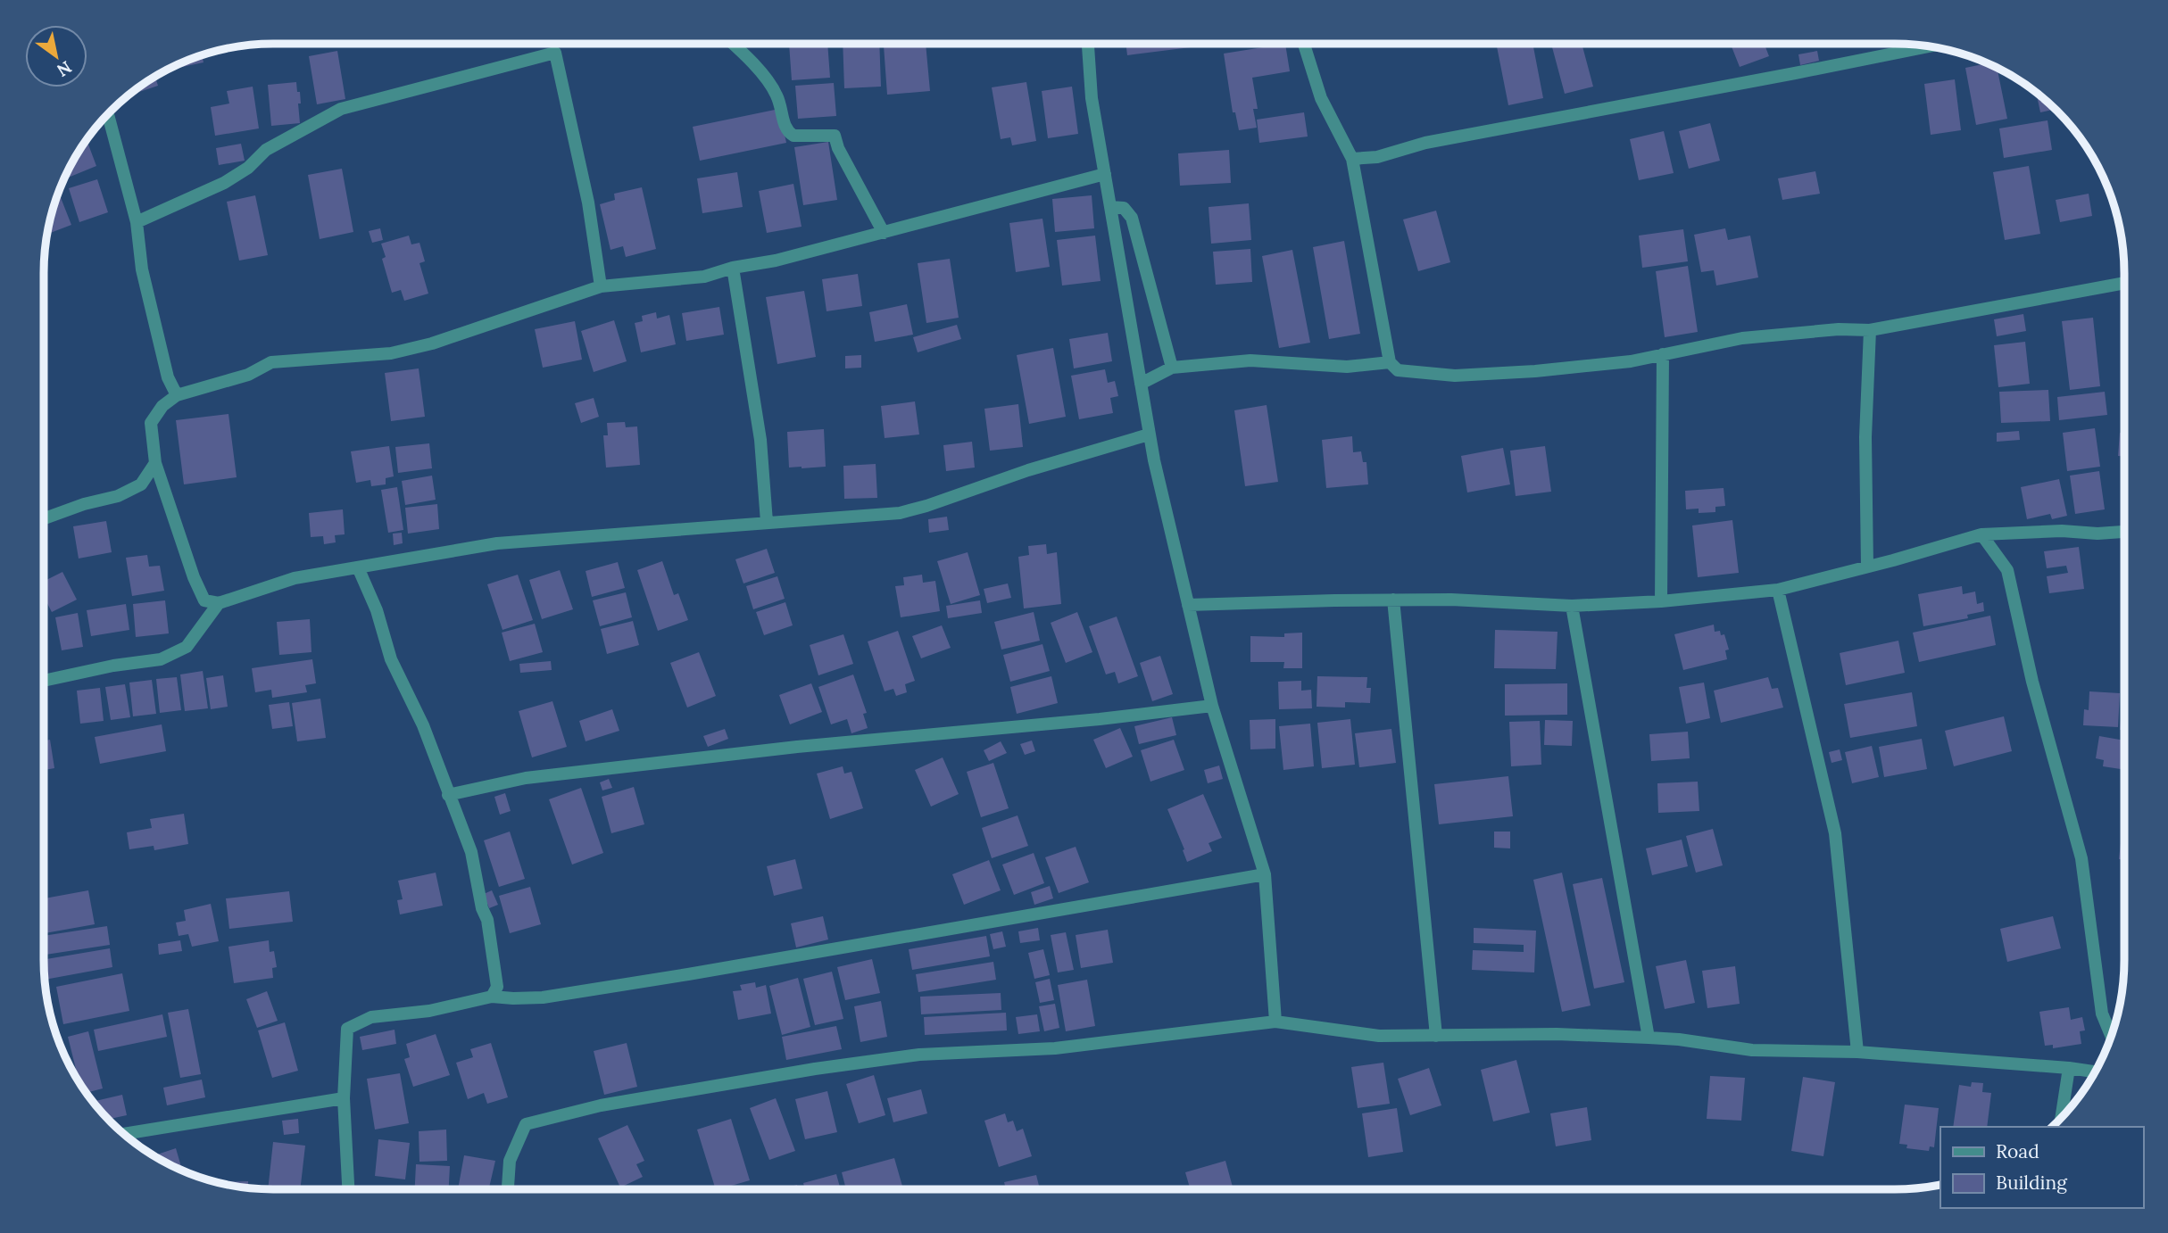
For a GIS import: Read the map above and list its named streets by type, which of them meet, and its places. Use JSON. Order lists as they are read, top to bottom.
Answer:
{
  "legend": ["Road", "Building"],
  "north": "bottom right"
}
